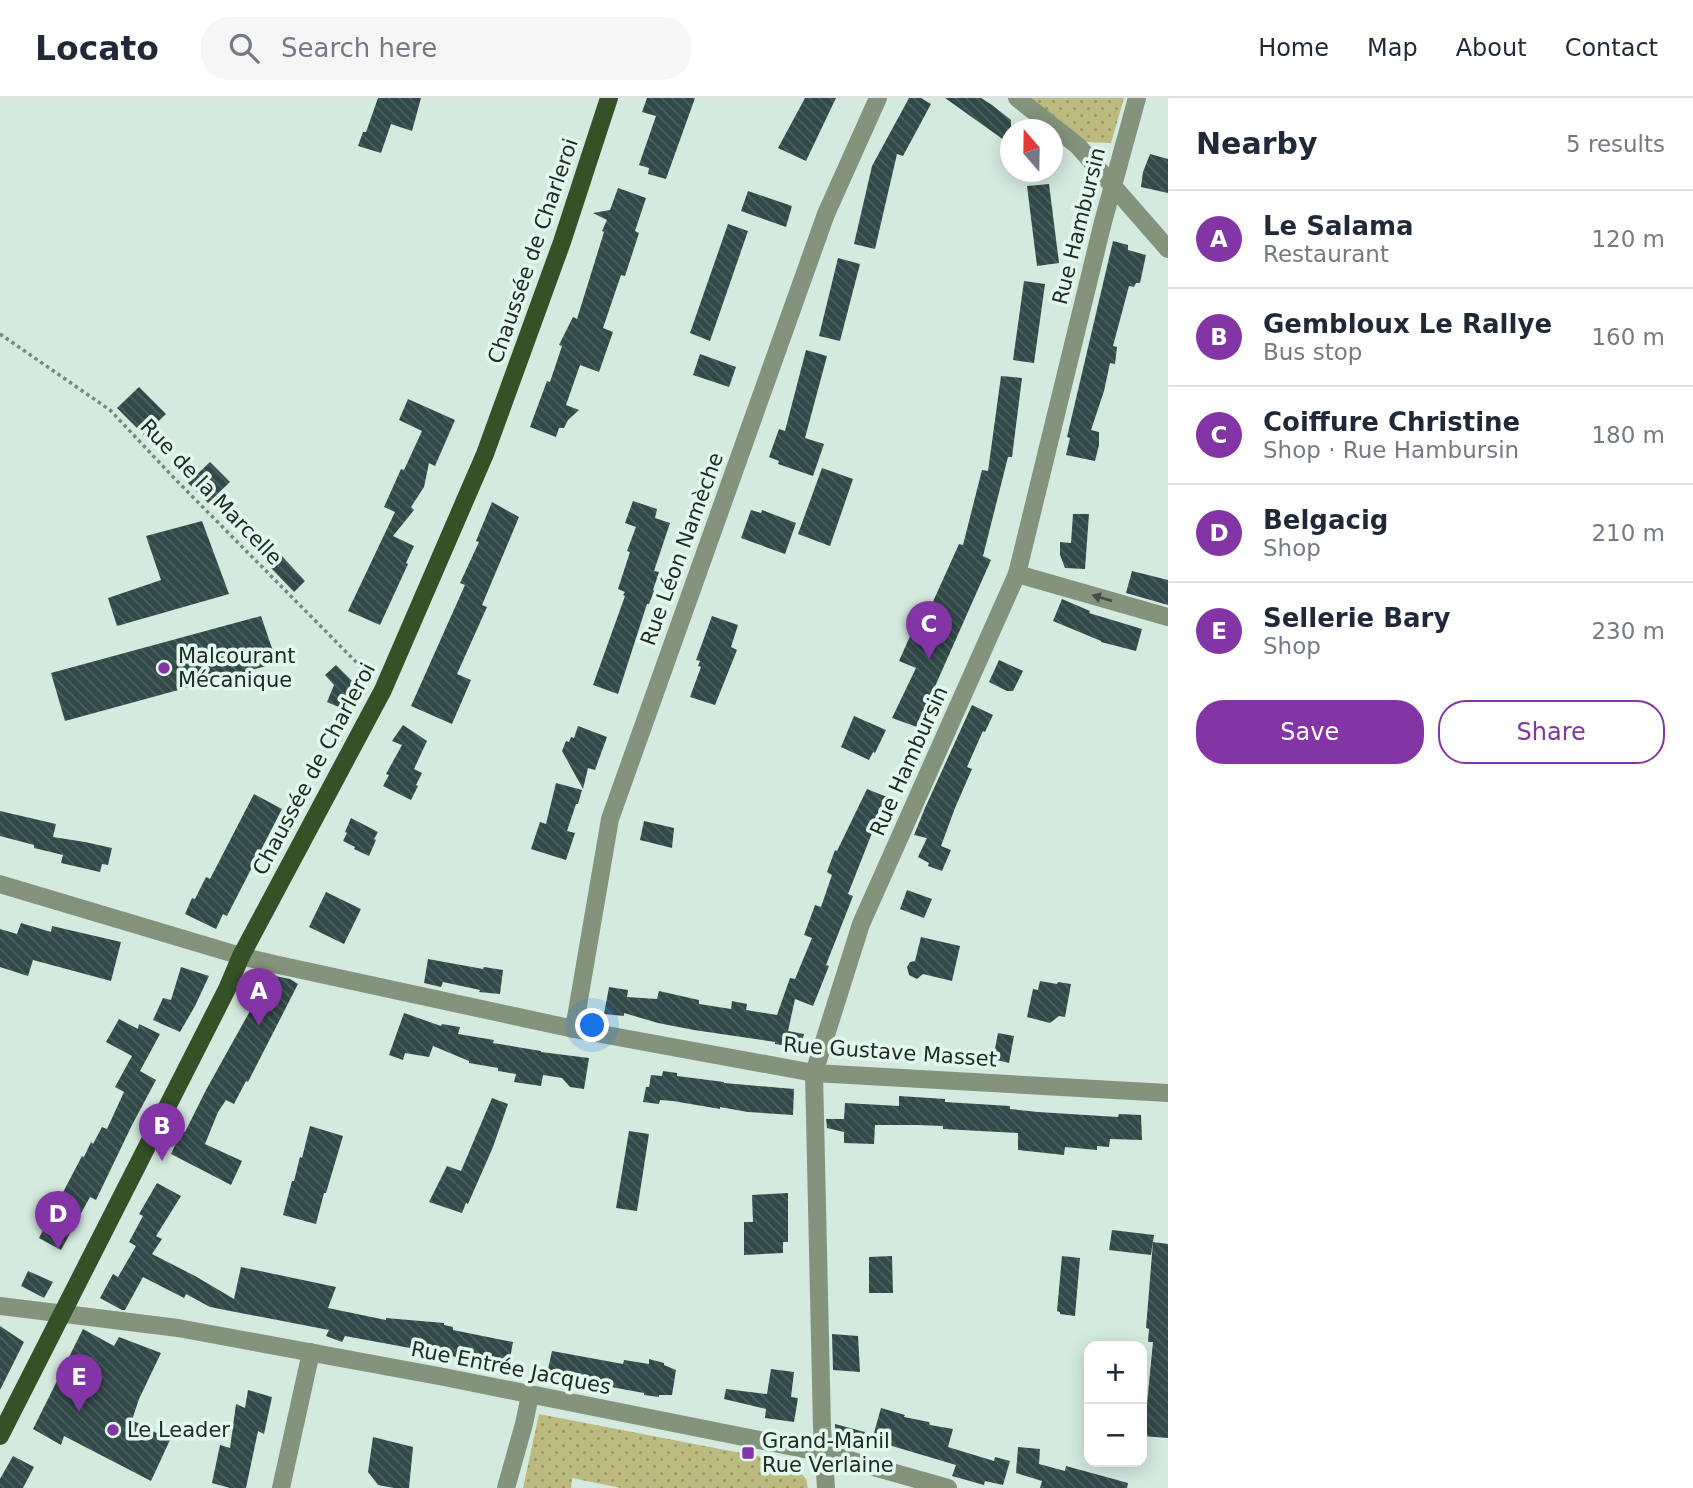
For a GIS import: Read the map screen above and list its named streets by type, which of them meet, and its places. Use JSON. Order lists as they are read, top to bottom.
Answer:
{
  "streets": {
    "main road": ["Chaussée de Charleroi"],
    "street": [
      "Rue Hambursin",
      "Rue Léon Namèche",
      "Rue Gustave Masset",
      "Rue Entrée Jacques"
    ],
    "path": ["Rue de la Marcelle"]
  },
  "crossings": [
    ["Rue Hambursin", "Rue Gustave Masset"],
    ["Rue Hambursin", "Rue Entrée Jacques"],
    ["Chaussée de Charleroi", "Rue de la Marcelle"],
    ["Chaussée de Charleroi", "Rue Gustave Masset"],
    ["Chaussée de Charleroi", "Rue Entrée Jacques"],
    ["Rue Léon Namèche", "Rue Gustave Masset"]
  ],
  "places": {
    "other": ["Malcourant Mécanique", "Le Leader"],
    "transit": ["Grand-Manil Rue Verlaine"]
  },
  "north": "top",
  "page": {
    "header": "Locato",
    "search": "Search here",
    "nav": [
      "Home",
      "Map",
      "About",
      "Contact"
    ],
    "heading": ["Nearby", "5 results"],
    "list": [
      {
        "mark": "A",
        "name": "Le Salama",
        "note": "Restaurant",
        "value": "120 m"
      },
      {
        "mark": "B",
        "name": "Gembloux Le Rallye",
        "note": "Bus stop",
        "value": "160 m"
      },
      {
        "mark": "C",
        "name": "Coiffure Christine",
        "note": "Shop · Rue Hambursin",
        "value": "180 m"
      },
      {
        "mark": "D",
        "name": "Belgacig",
        "note": "Shop",
        "value": "210 m"
      },
      {
        "mark": "E",
        "name": "Sellerie Bary",
        "note": "Shop",
        "value": "230 m"
      }
    ],
    "pins": [
      "C",
      "A",
      "B",
      "D",
      "E"
    ],
    "buttons": ["Save", "Share"],
    "map_buttons": ["+", "−"]
  }
}
